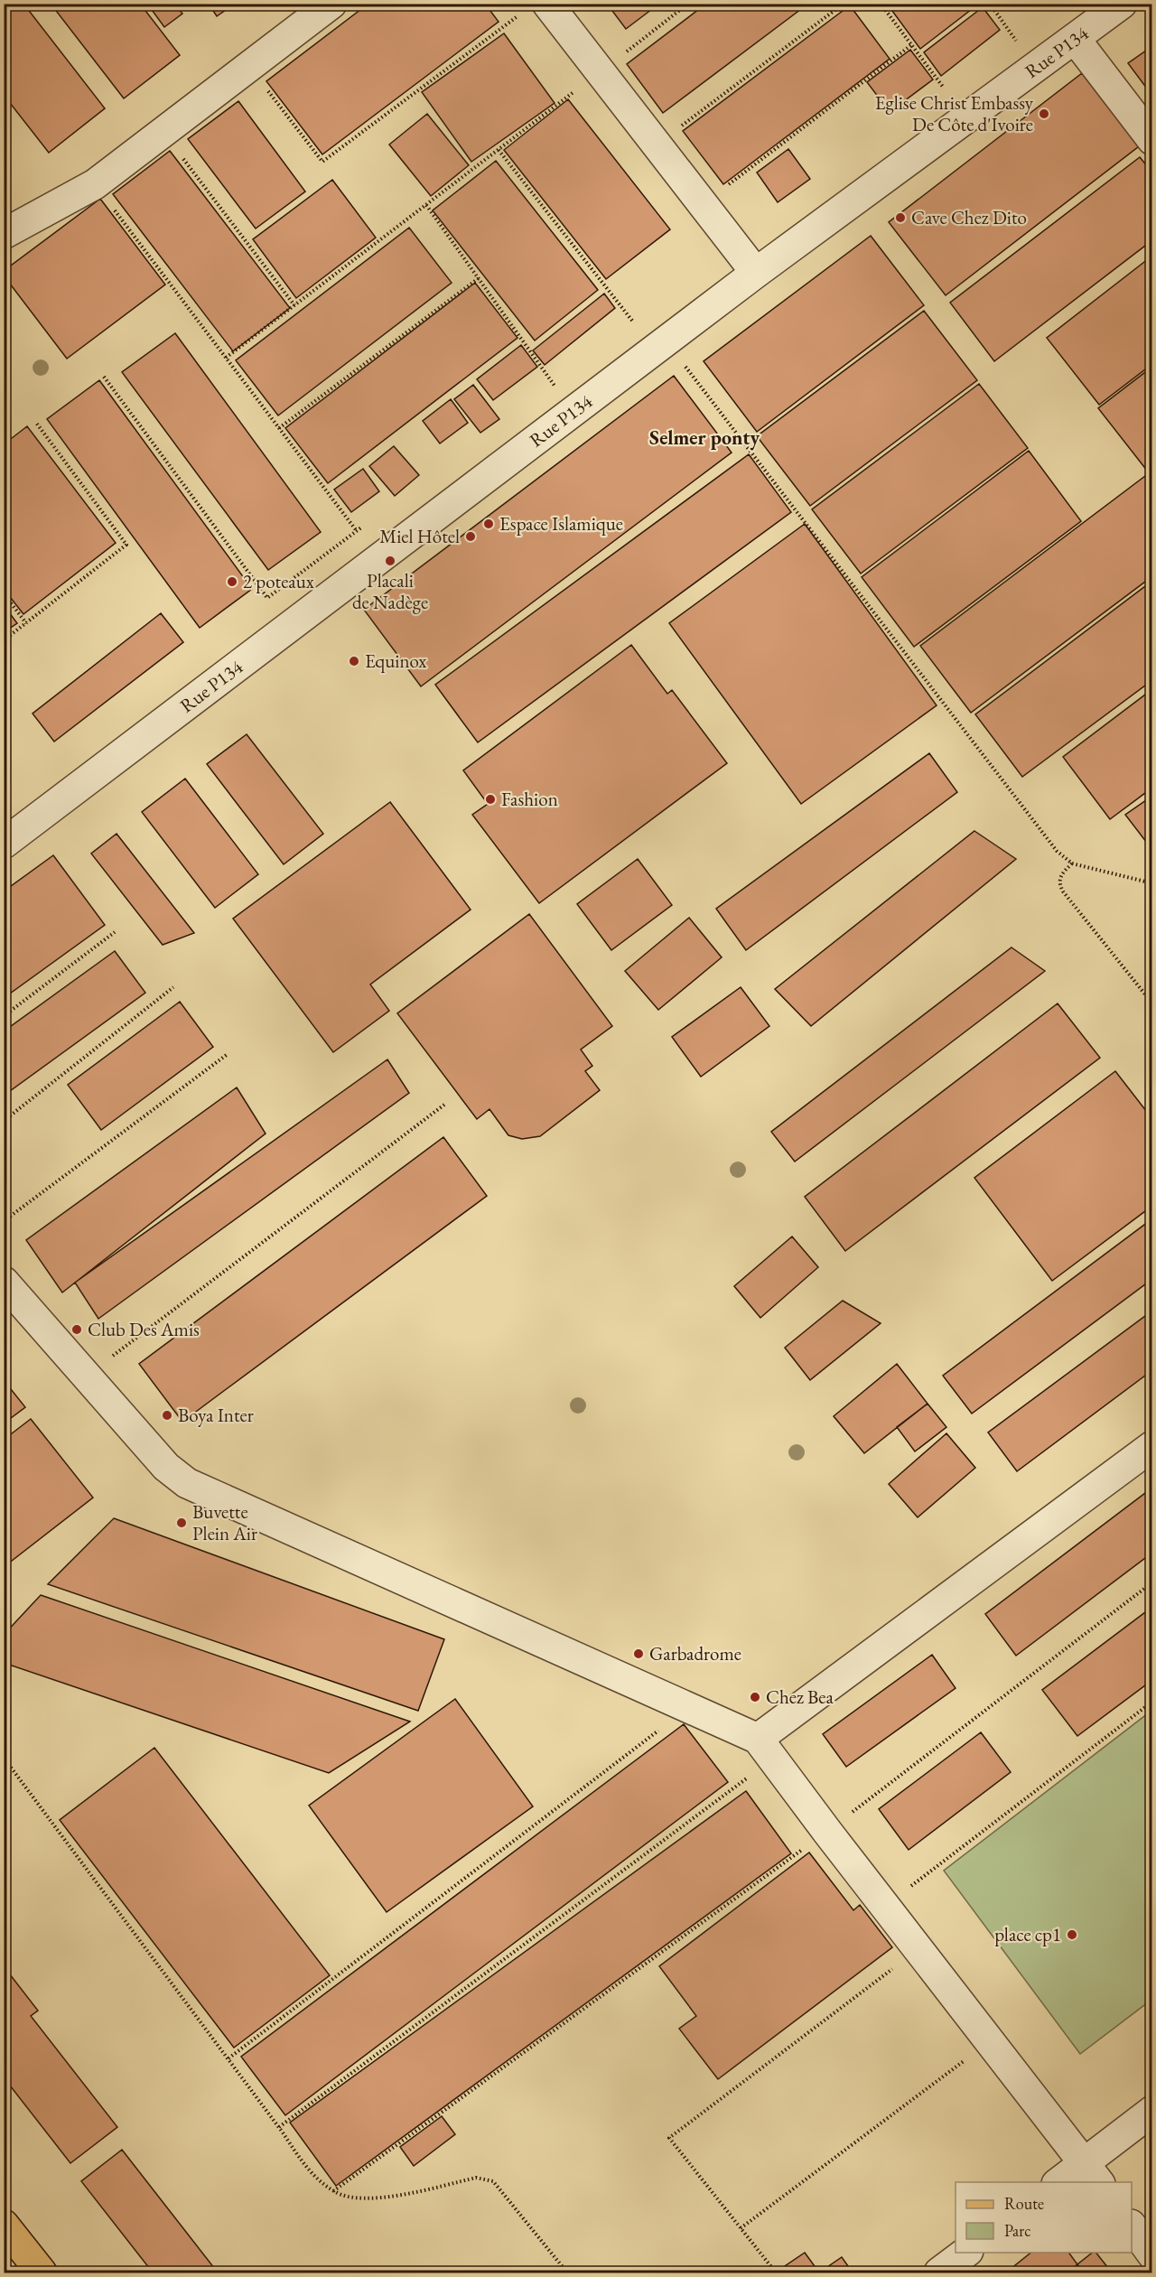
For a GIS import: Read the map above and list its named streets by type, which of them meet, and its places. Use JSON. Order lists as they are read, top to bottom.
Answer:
{
  "streets": {
    "street": ["Rue P134"]
  },
  "districts": ["Selmer ponty"],
  "places": [
    "Eglise Christ Embassy De Côte d'Ivoire",
    "Cave Chez Dito",
    "Espace Islamique",
    "Miel Hôtel",
    "Placali de Nadège",
    "2 poteaux",
    "Equinox",
    "Fashion",
    "Club Des Amis",
    "Boya Inter",
    "Buvette Plein Air",
    "Garbadrome",
    "Chez Bea",
    "place cp1"
  ],
  "legend": ["Route", "Parc"]
}
